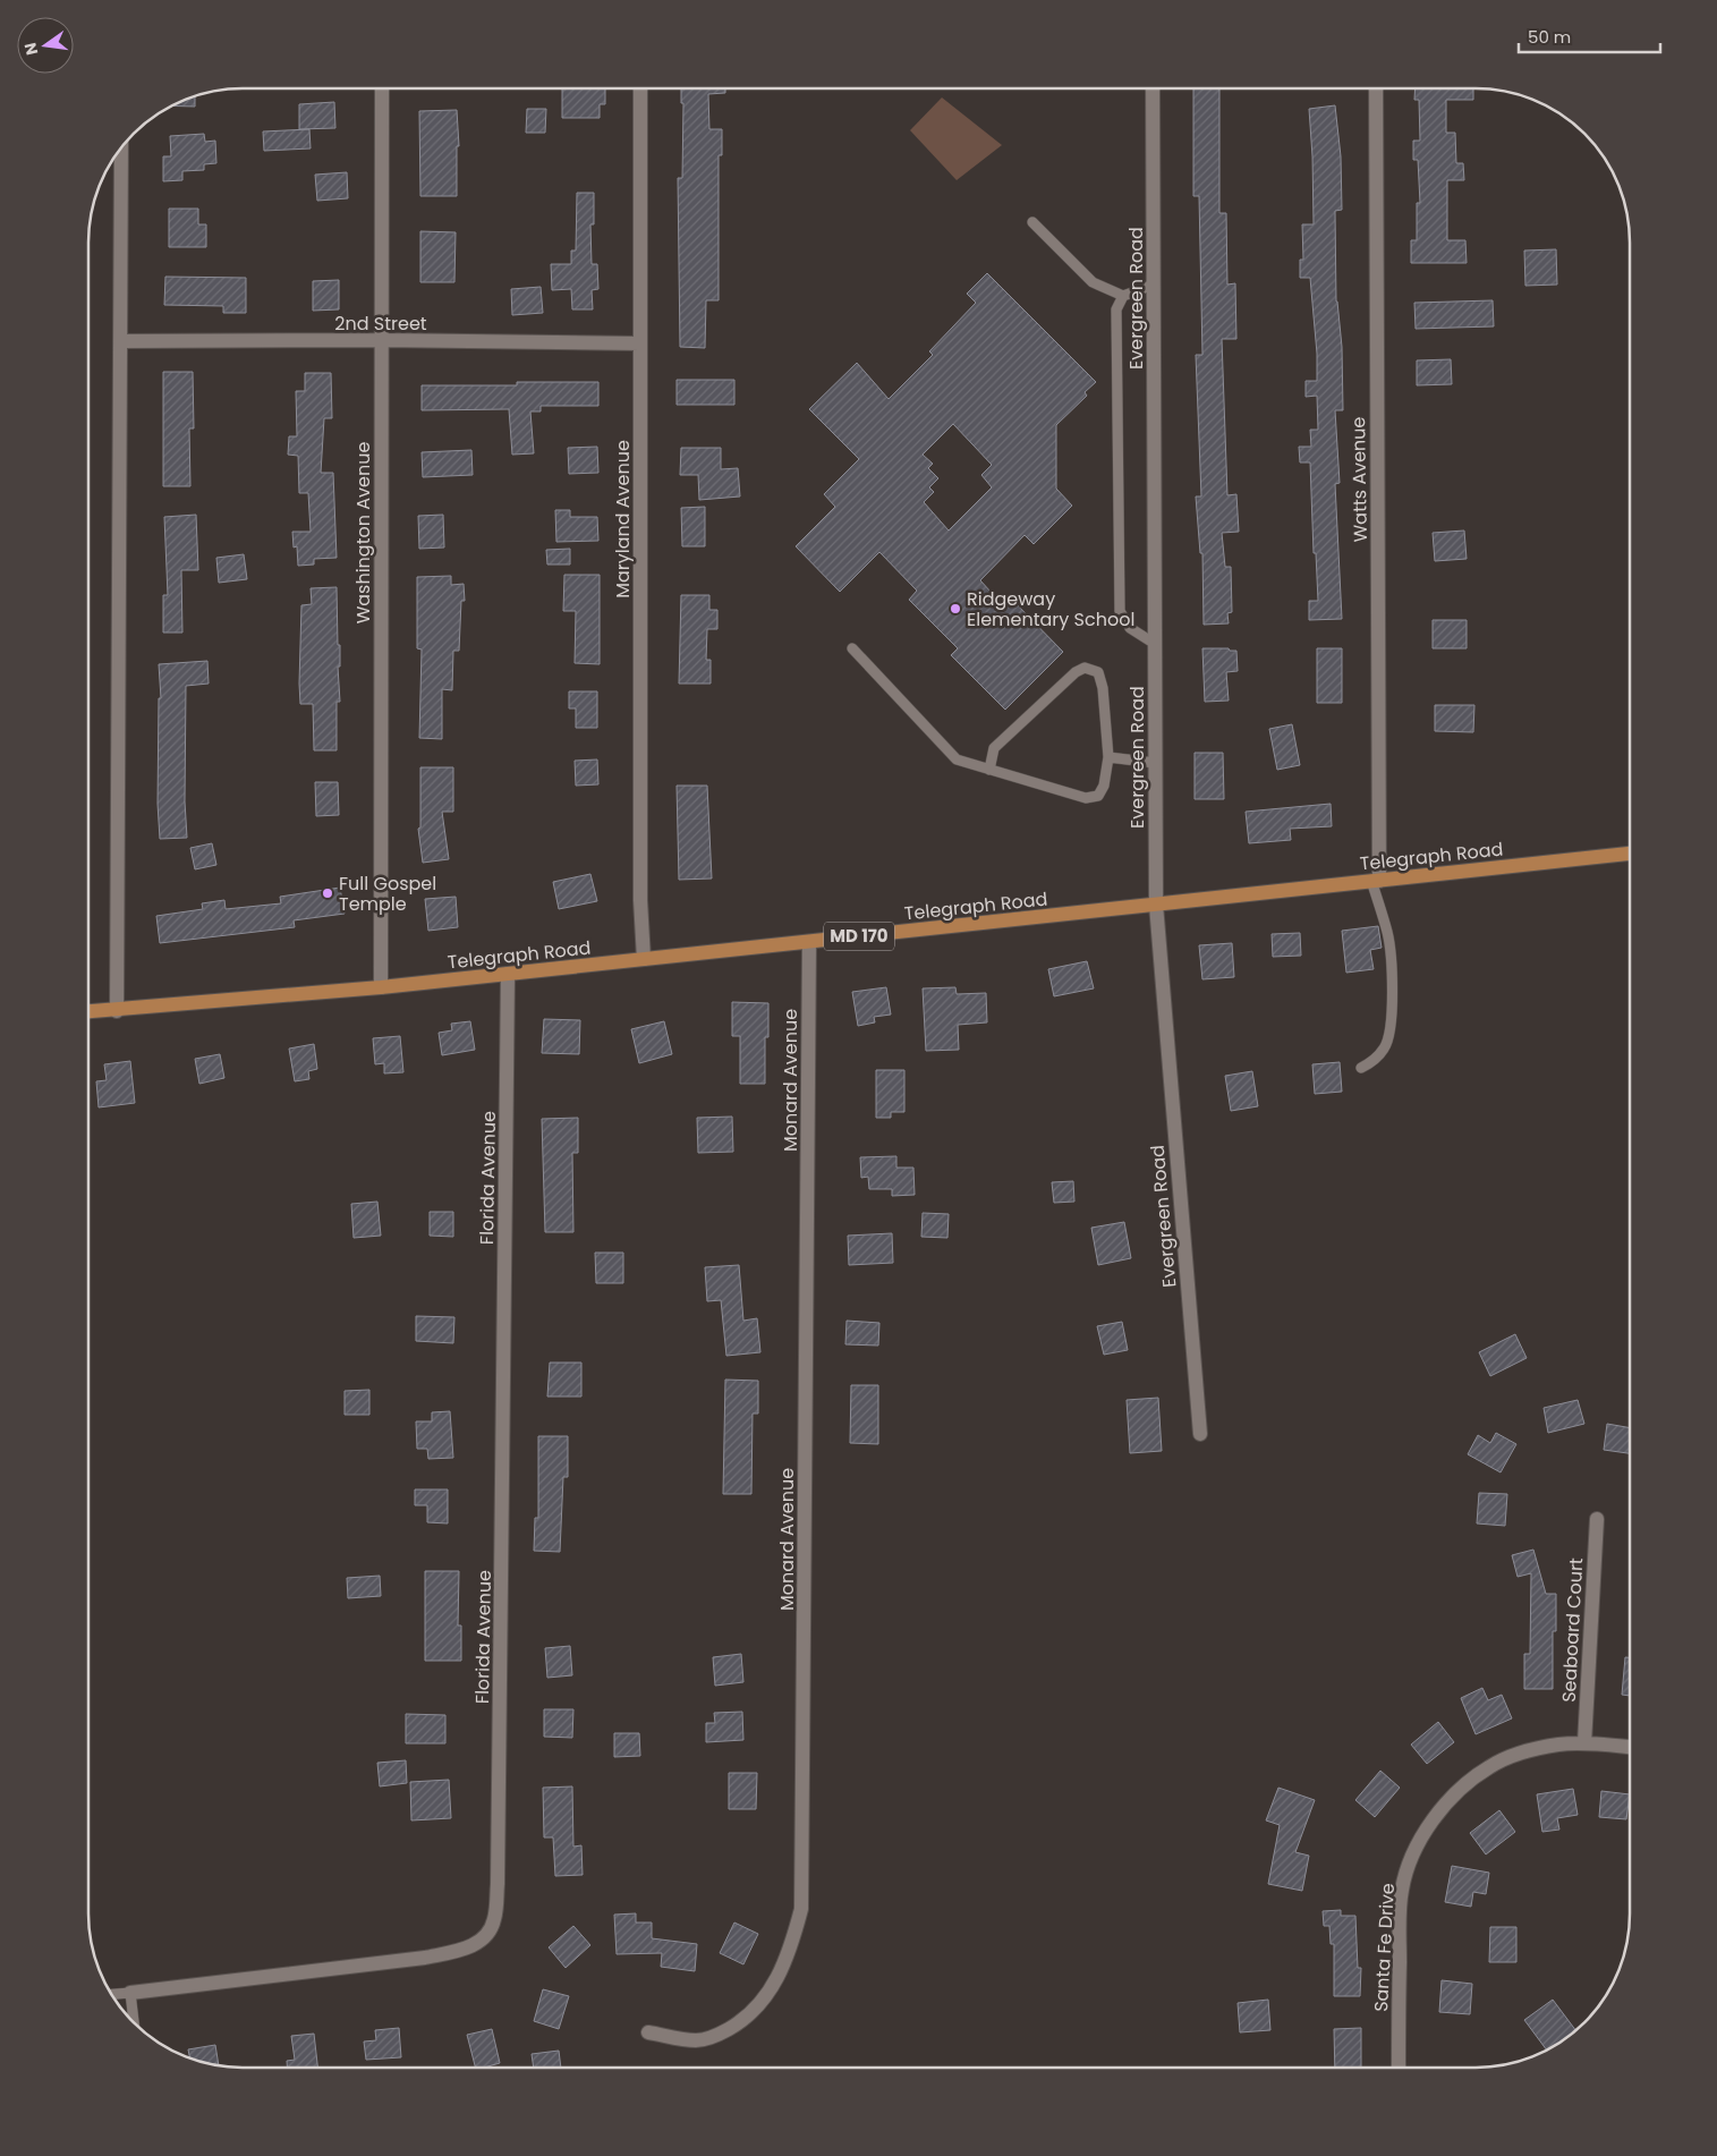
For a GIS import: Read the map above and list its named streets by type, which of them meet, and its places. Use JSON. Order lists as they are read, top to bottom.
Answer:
{
  "streets": {
    "main road": ["Telegraph Road", "MD 170"],
    "street": [
      "Evergreen Road",
      "2nd Street",
      "Watts Avenue",
      "Maryland Avenue",
      "Washington Avenue",
      "Monard Avenue",
      "Florida Avenue",
      "Seaboard Court",
      "Santa Fe Drive"
    ]
  },
  "crossings": [
    ["Evergreen Road", "Telegraph Road"],
    ["2nd Street", "Maryland Avenue"],
    ["2nd Street", "Washington Avenue"],
    ["Watts Avenue", "Telegraph Road"],
    ["Maryland Avenue", "Telegraph Road"],
    ["Washington Avenue", "Telegraph Road"],
    ["Telegraph Road", "Monard Avenue"],
    ["Telegraph Road", "Florida Avenue"],
    ["Seaboard Court", "Santa Fe Drive"]
  ],
  "places": ["Ridgeway Elementary School", "Full Gospel Temple"],
  "scale_bar": "50 m",
  "north": "left"
}
